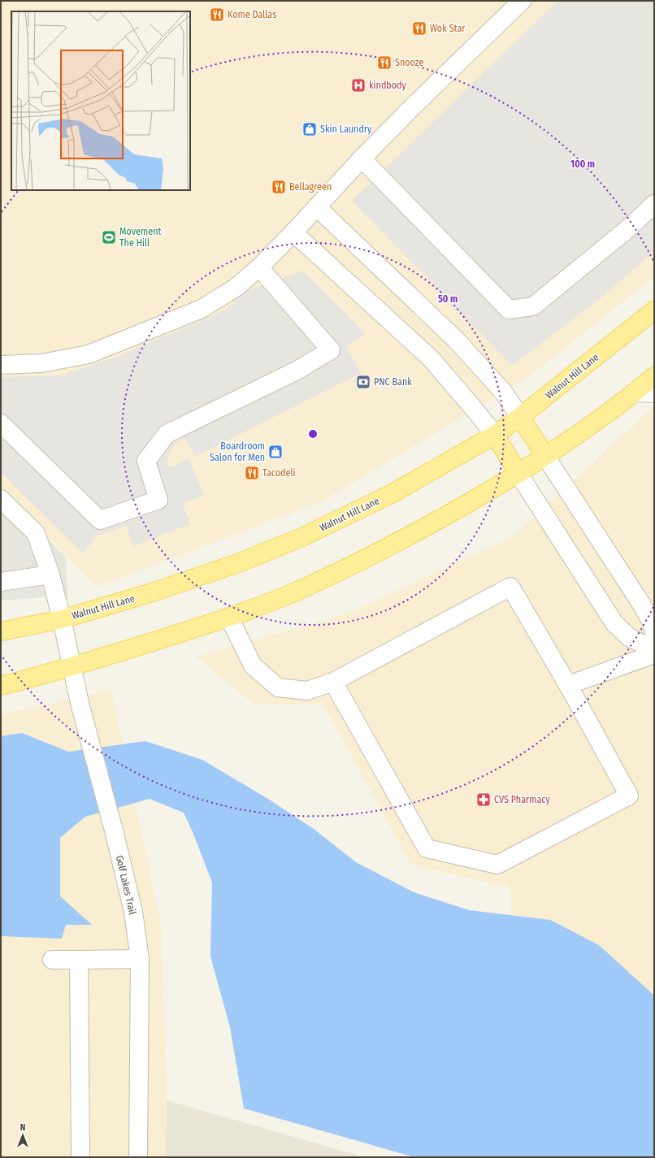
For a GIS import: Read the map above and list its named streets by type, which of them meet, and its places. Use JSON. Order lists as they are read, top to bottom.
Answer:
{
  "streets": {
    "main road": ["Walnut Hill Lane"],
    "street": ["Golf Lakes Trail"]
  },
  "crossings": [
    ["Walnut Hill Lane", "Golf Lakes Trail"]
  ],
  "places": {
    "restaurant": [
      "Kome Dallas",
      "Wok Star",
      "Snooze",
      "Bellagreen",
      "Tacodeli"
    ],
    "hospital": ["kindbody"],
    "shop": ["Skin Laundry", "Boardroom Salon for Men"],
    "sports": ["Movement The Hill"],
    "bank": ["PNC Bank"],
    "pharmacy": ["CVS Pharmacy"]
  },
  "north": "top",
  "rings": ["100 m", "50 m"]
}
